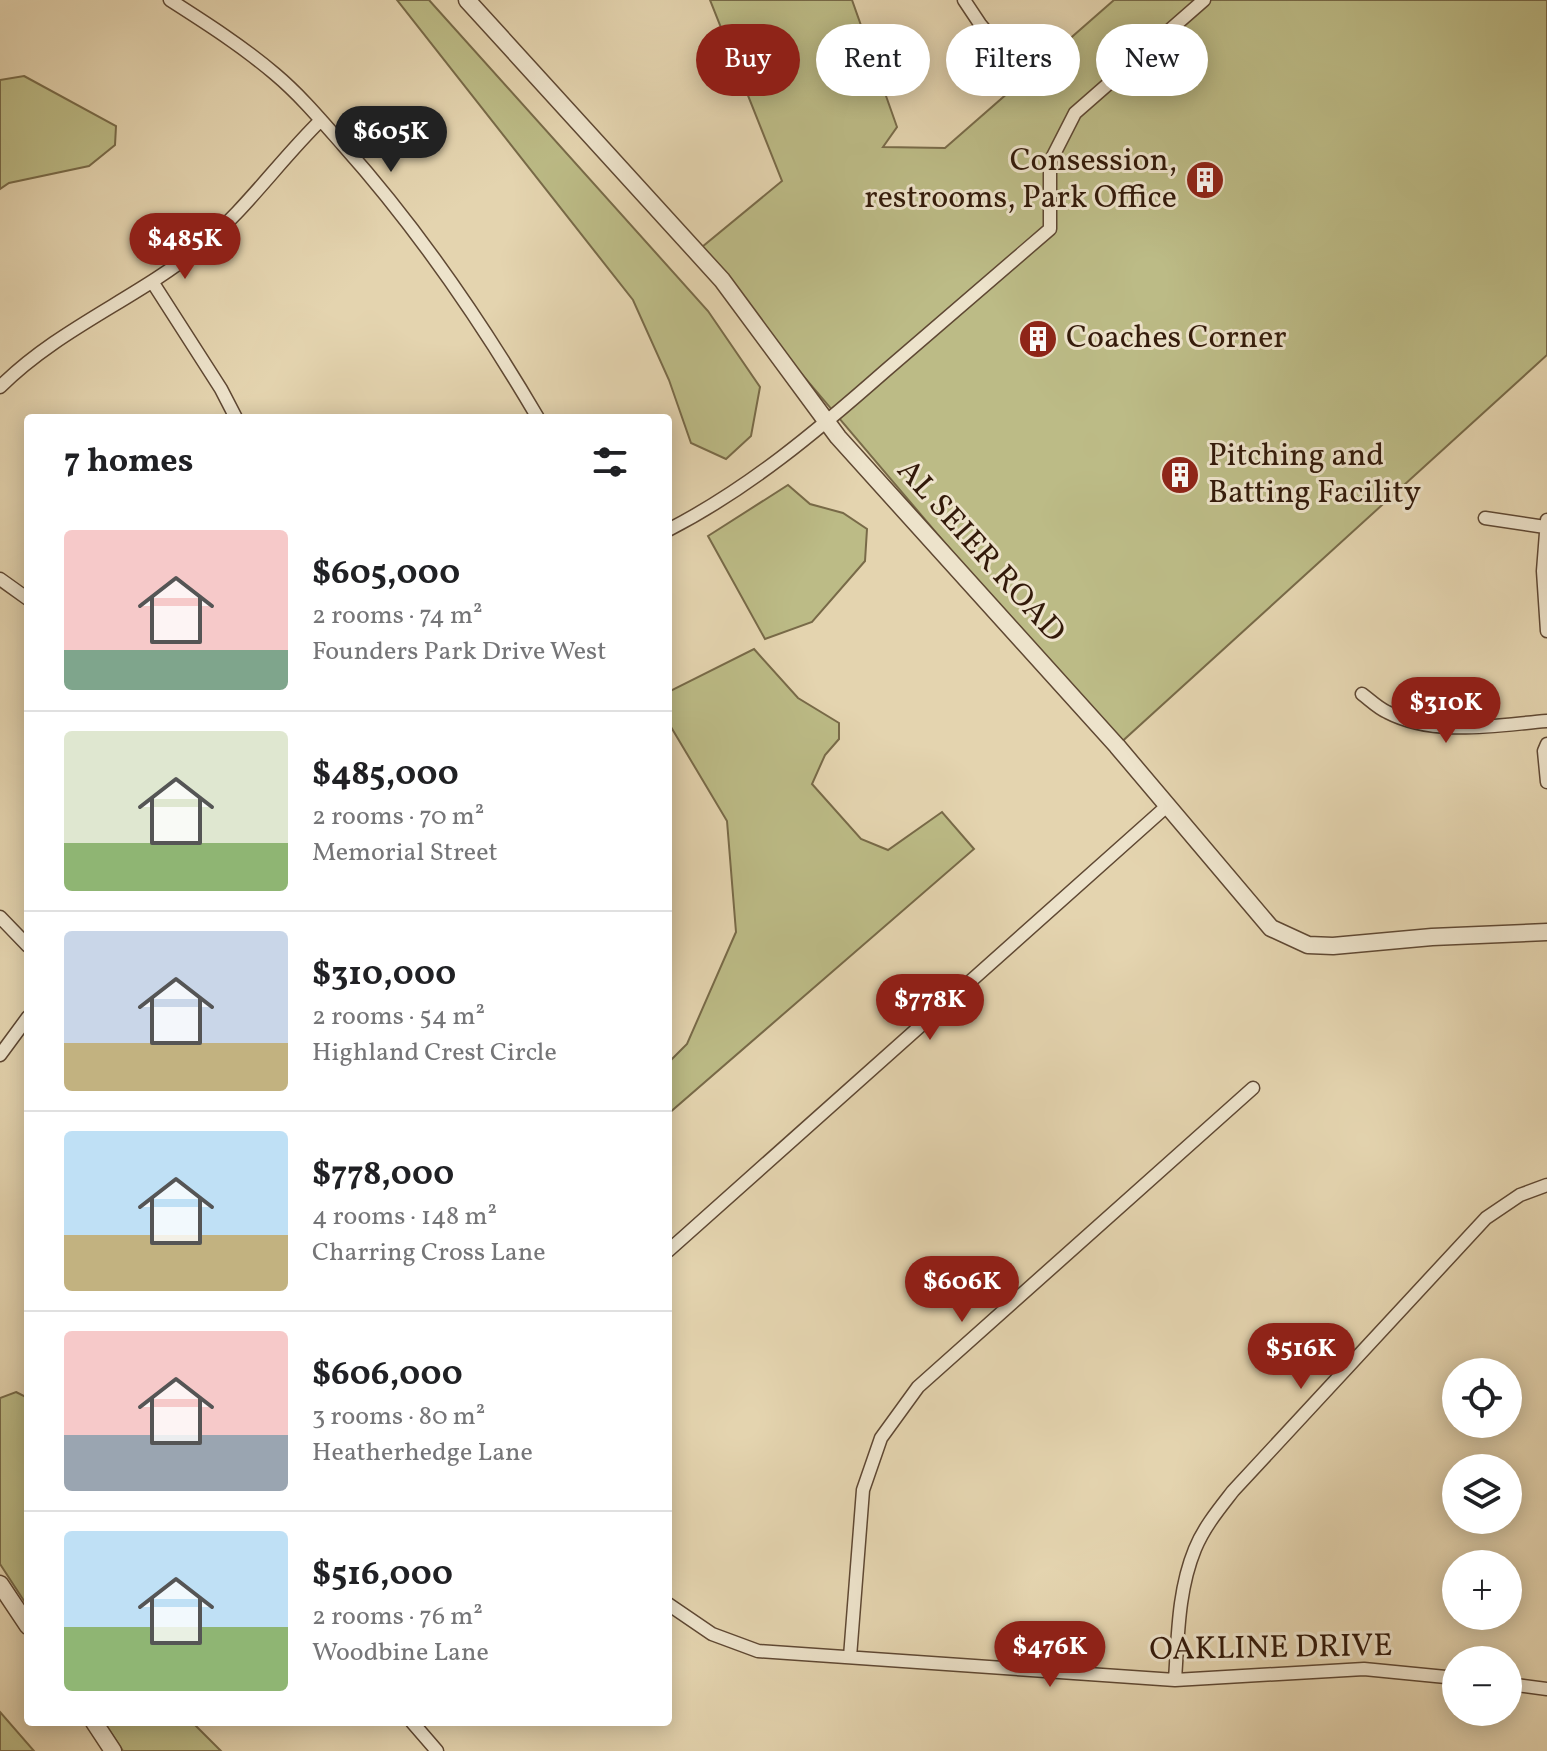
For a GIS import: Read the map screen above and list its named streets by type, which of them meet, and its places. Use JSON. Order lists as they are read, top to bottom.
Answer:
{
  "streets": {
    "street": ["AL SEIER ROAD", "OAKLINE DRIVE"]
  },
  "places": {
    "building": ["Consession, restrooms, Park Office", "Coaches Corner", "Pitching and Batting Facility"]
  },
  "page": {
    "chip": [
      "Buy",
      "Rent",
      "Filters",
      "New"
    ],
    "price": [
      "$605K",
      "$485K",
      "$310K",
      "$778K",
      "$606K",
      "$516K",
      "$476K"
    ],
    "heading": "7 homes",
    "list": [
      {
        "name": "$605,000",
        "note": "2 rooms · 74 m² · Founders Park Drive West"
      },
      {
        "name": "$485,000",
        "note": "2 rooms · 70 m² · Memorial Street"
      },
      {
        "name": "$310,000",
        "note": "2 rooms · 54 m² · Highland Crest Circle"
      },
      {
        "name": "$778,000",
        "note": "4 rooms · 148 m² · Charring Cross Lane"
      },
      {
        "name": "$606,000",
        "note": "3 rooms · 80 m² · Heatherhedge Lane"
      },
      {
        "name": "$516,000",
        "note": "2 rooms · 76 m² · Woodbine Lane"
      }
    ],
    "map_buttons": ["+", "−"]
  }
}
